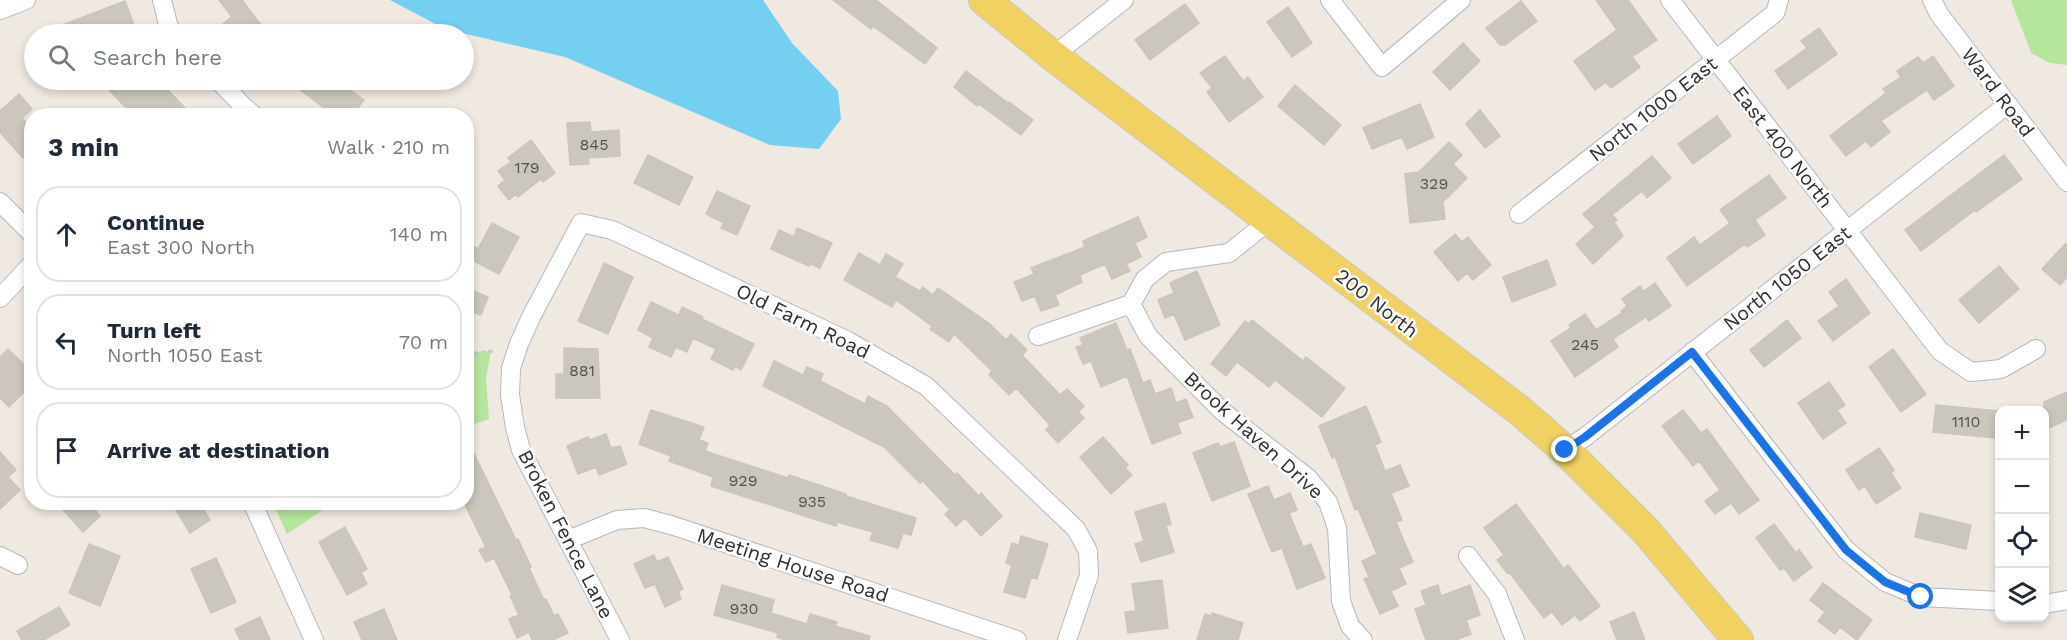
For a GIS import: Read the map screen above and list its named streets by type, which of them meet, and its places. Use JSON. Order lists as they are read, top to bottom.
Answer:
{
  "streets": {
    "main road": ["200 North"],
    "street": [
      "Ward Road",
      "North 1000 East",
      "East 400 North",
      "North 1050 East",
      "Old Farm Road",
      "Brook Haven Drive",
      "Broken Fence Lane",
      "Meeting House Road"
    ]
  },
  "crossings": [
    ["Ward Road", "North 1050 East"],
    ["North 1000 East", "East 400 North"],
    ["East 400 North", "North 1050 East"],
    ["North 1050 East", "200 North"],
    ["Old Farm Road", "Broken Fence Lane"],
    ["Broken Fence Lane", "Meeting House Road"]
  ],
  "house_numbers": [
    "845",
    "179",
    "329",
    "245",
    "881",
    "1110",
    "929",
    "935",
    "930"
  ],
  "page": {
    "search": "Search here",
    "heading": ["3 min", "Walk · 210 m"],
    "list": [
      ["Continue", "East 300 North", "140 m"],
      ["Turn left", "North 1050 East", "70 m"],
      "Arrive at destination"
    ],
    "map_buttons": ["+", "−"]
  }
}
